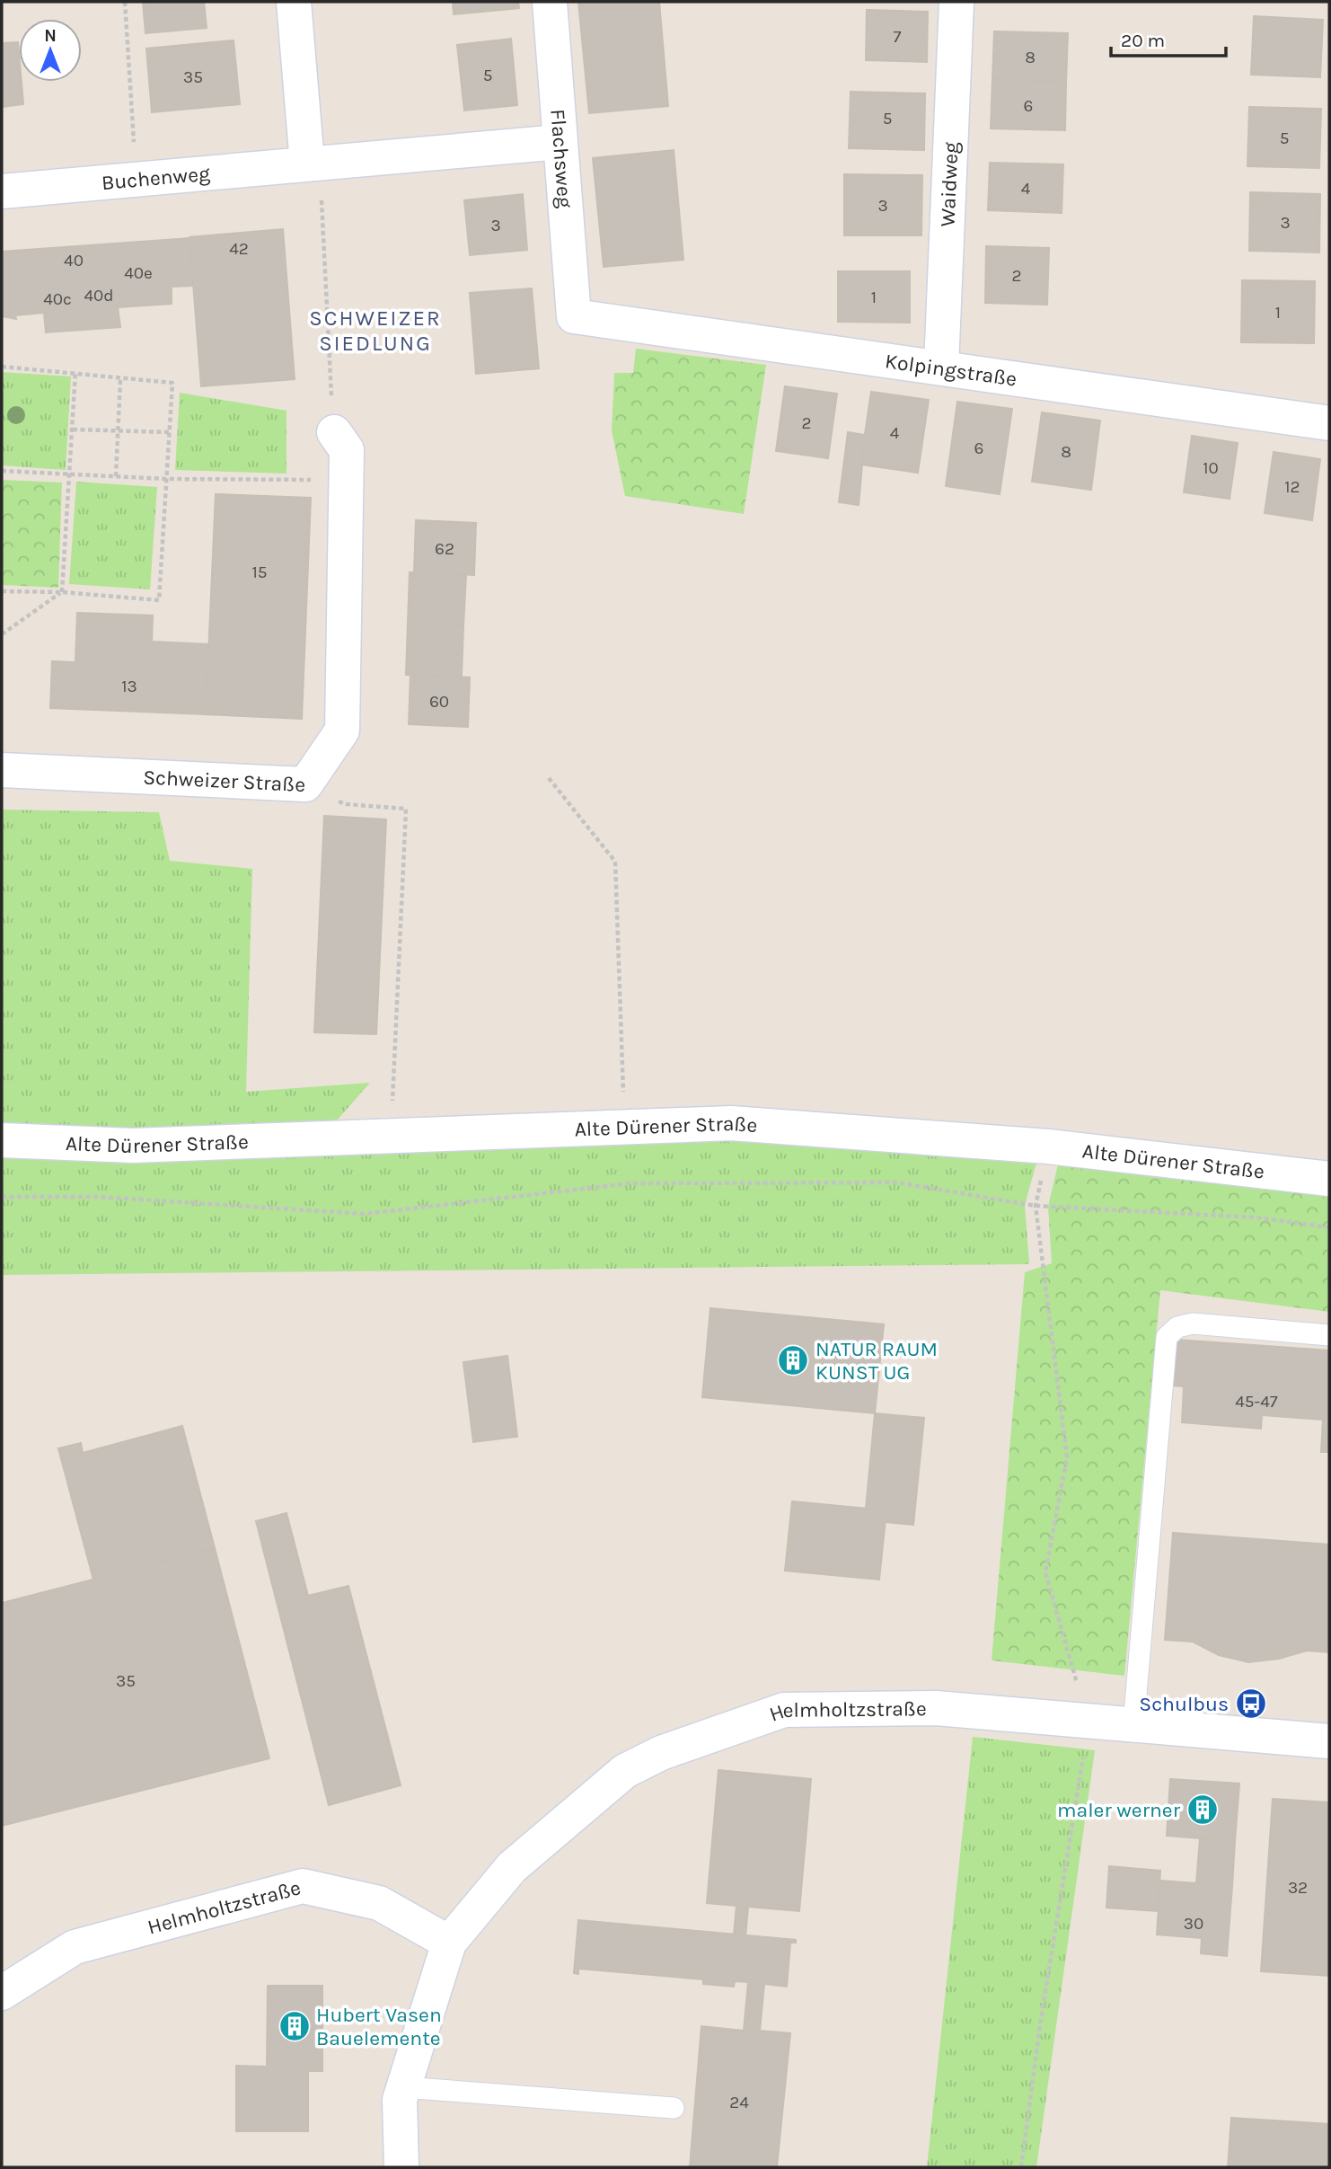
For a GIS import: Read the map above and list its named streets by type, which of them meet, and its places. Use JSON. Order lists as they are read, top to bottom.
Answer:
{
  "streets": {
    "street": [
      "Flachsweg",
      "Buchenweg",
      "Waidweg",
      "Kolpingstraße",
      "Schweizer Straße",
      "Alte Dürener Straße",
      "Helmholtzstraße"
    ]
  },
  "crossings": [
    ["Flachsweg", "Buchenweg"],
    ["Flachsweg", "Kolpingstraße"],
    ["Waidweg", "Kolpingstraße"]
  ],
  "districts": ["SCHWEIZER SIEDLUNG"],
  "places": {
    "building": ["NATUR RAUM KUNST UG", "maler werner", "Hubert Vasen Bauelemente"],
    "bus stop": ["Schulbus"]
  },
  "house_numbers": [
    "7",
    "8",
    "5",
    "35",
    "6",
    "5",
    "5",
    "4",
    "3",
    "3",
    "3",
    "42",
    "40",
    "40e",
    "2",
    "40d",
    "1",
    "40c",
    "1",
    "2",
    "4",
    "6",
    "8",
    "10",
    "12",
    "62",
    "15",
    "13",
    "60",
    "45-47",
    "35",
    "32",
    "30",
    "24"
  ],
  "scale_bar": "20 m",
  "north": "top"
}
